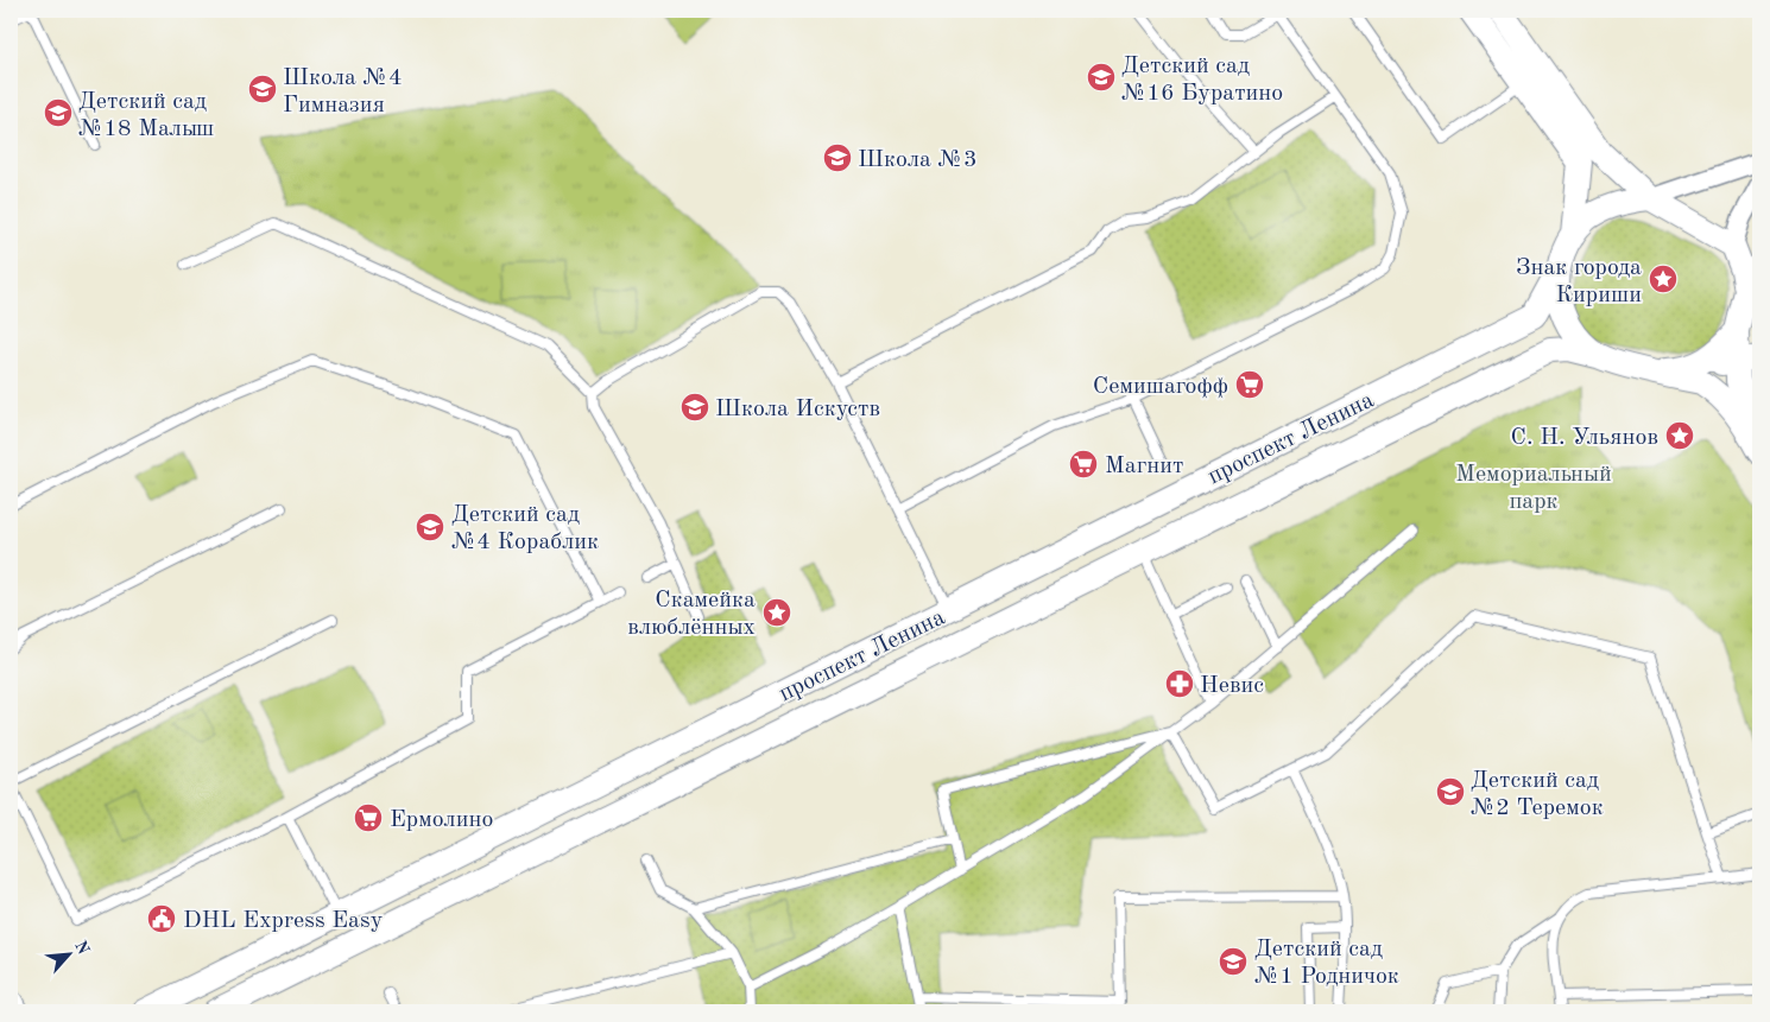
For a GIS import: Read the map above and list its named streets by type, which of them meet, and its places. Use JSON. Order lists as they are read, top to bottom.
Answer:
{
  "streets": {
    "main road": ["проспект Ленина"]
  },
  "parks": ["Мемориальный парк"],
  "places": {
    "school or university": [
      "Детский сад №16 Буратино",
      "Школа №4 Гимназия",
      "Детский сад №18 Малыш",
      "Школа №3",
      "Школа Искуств",
      "Детский сад №4 Кораблик",
      "Детский сад №2 Теремок",
      "Детский сад №1 Родничок"
    ],
    "place": ["Знак города Кириши", "С. Н. Ульянов", "Скамейка влюблённых"],
    "supermarket": ["Семишагофф", "Магнит", "Ермолино"],
    "pharmacy": ["Невис"],
    "public building": ["DHL Express Easy"]
  },
  "north": "top right"
}
